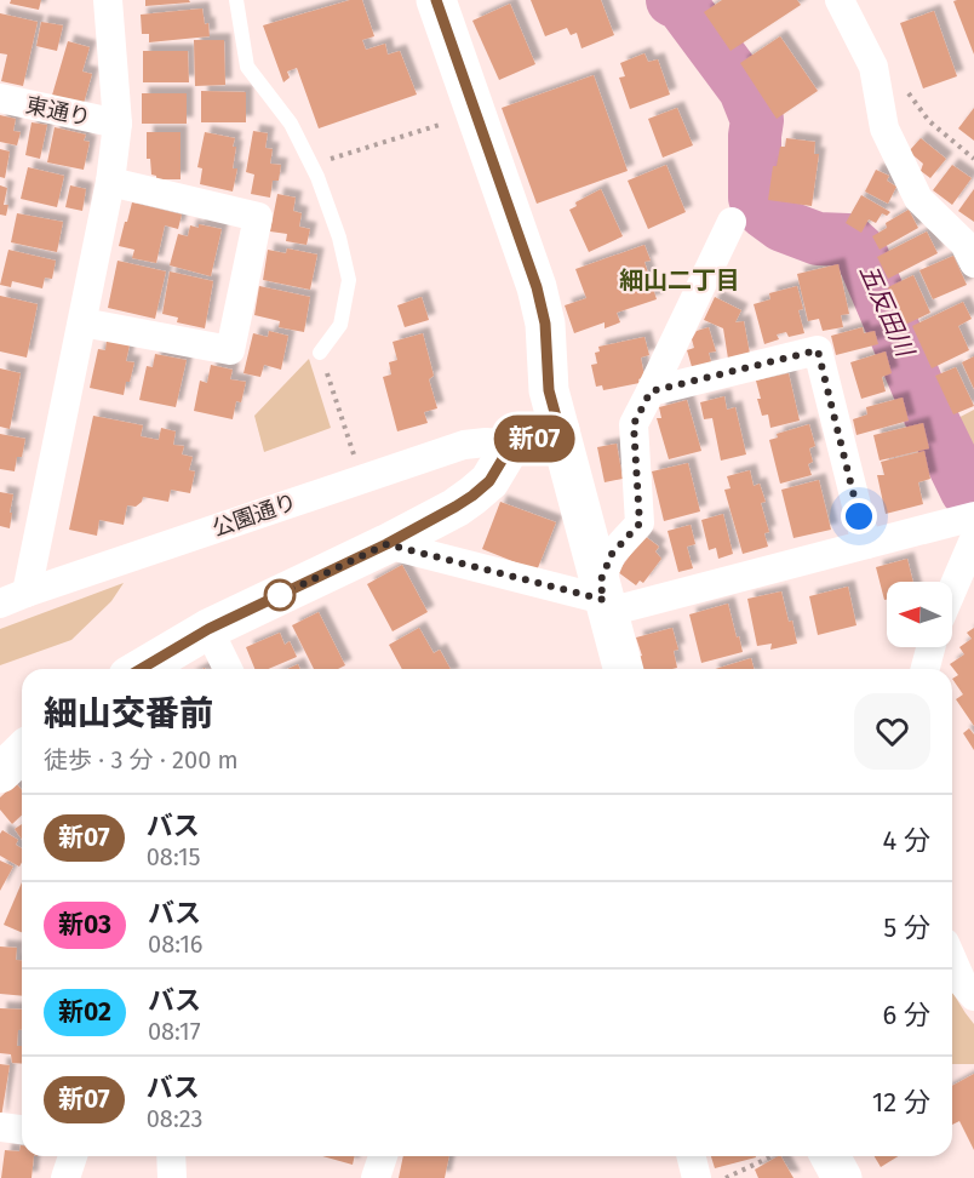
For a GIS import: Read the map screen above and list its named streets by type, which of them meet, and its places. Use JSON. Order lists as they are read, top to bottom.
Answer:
{
  "streets": {
    "street": ["東通り", "公園通り"]
  },
  "districts": ["細山二丁目"],
  "water": ["五反田川"],
  "lines": ["bus line 新07"],
  "north": "left",
  "page": {
    "on_map": "新07",
    "heading": ["細山交番前", "徒歩 · 3 分 · 200 m"],
    "list": [
      {
        "mark": "新07",
        "name": "バス",
        "note": "08:15",
        "value": "4 分"
      },
      {
        "mark": "新03",
        "name": "バス",
        "note": "08:16",
        "value": "5 分"
      },
      {
        "mark": "新02",
        "name": "バス",
        "note": "08:17",
        "value": "6 分"
      },
      {
        "mark": "新07",
        "name": "バス",
        "note": "08:23",
        "value": "12 分"
      }
    ]
  }
}
